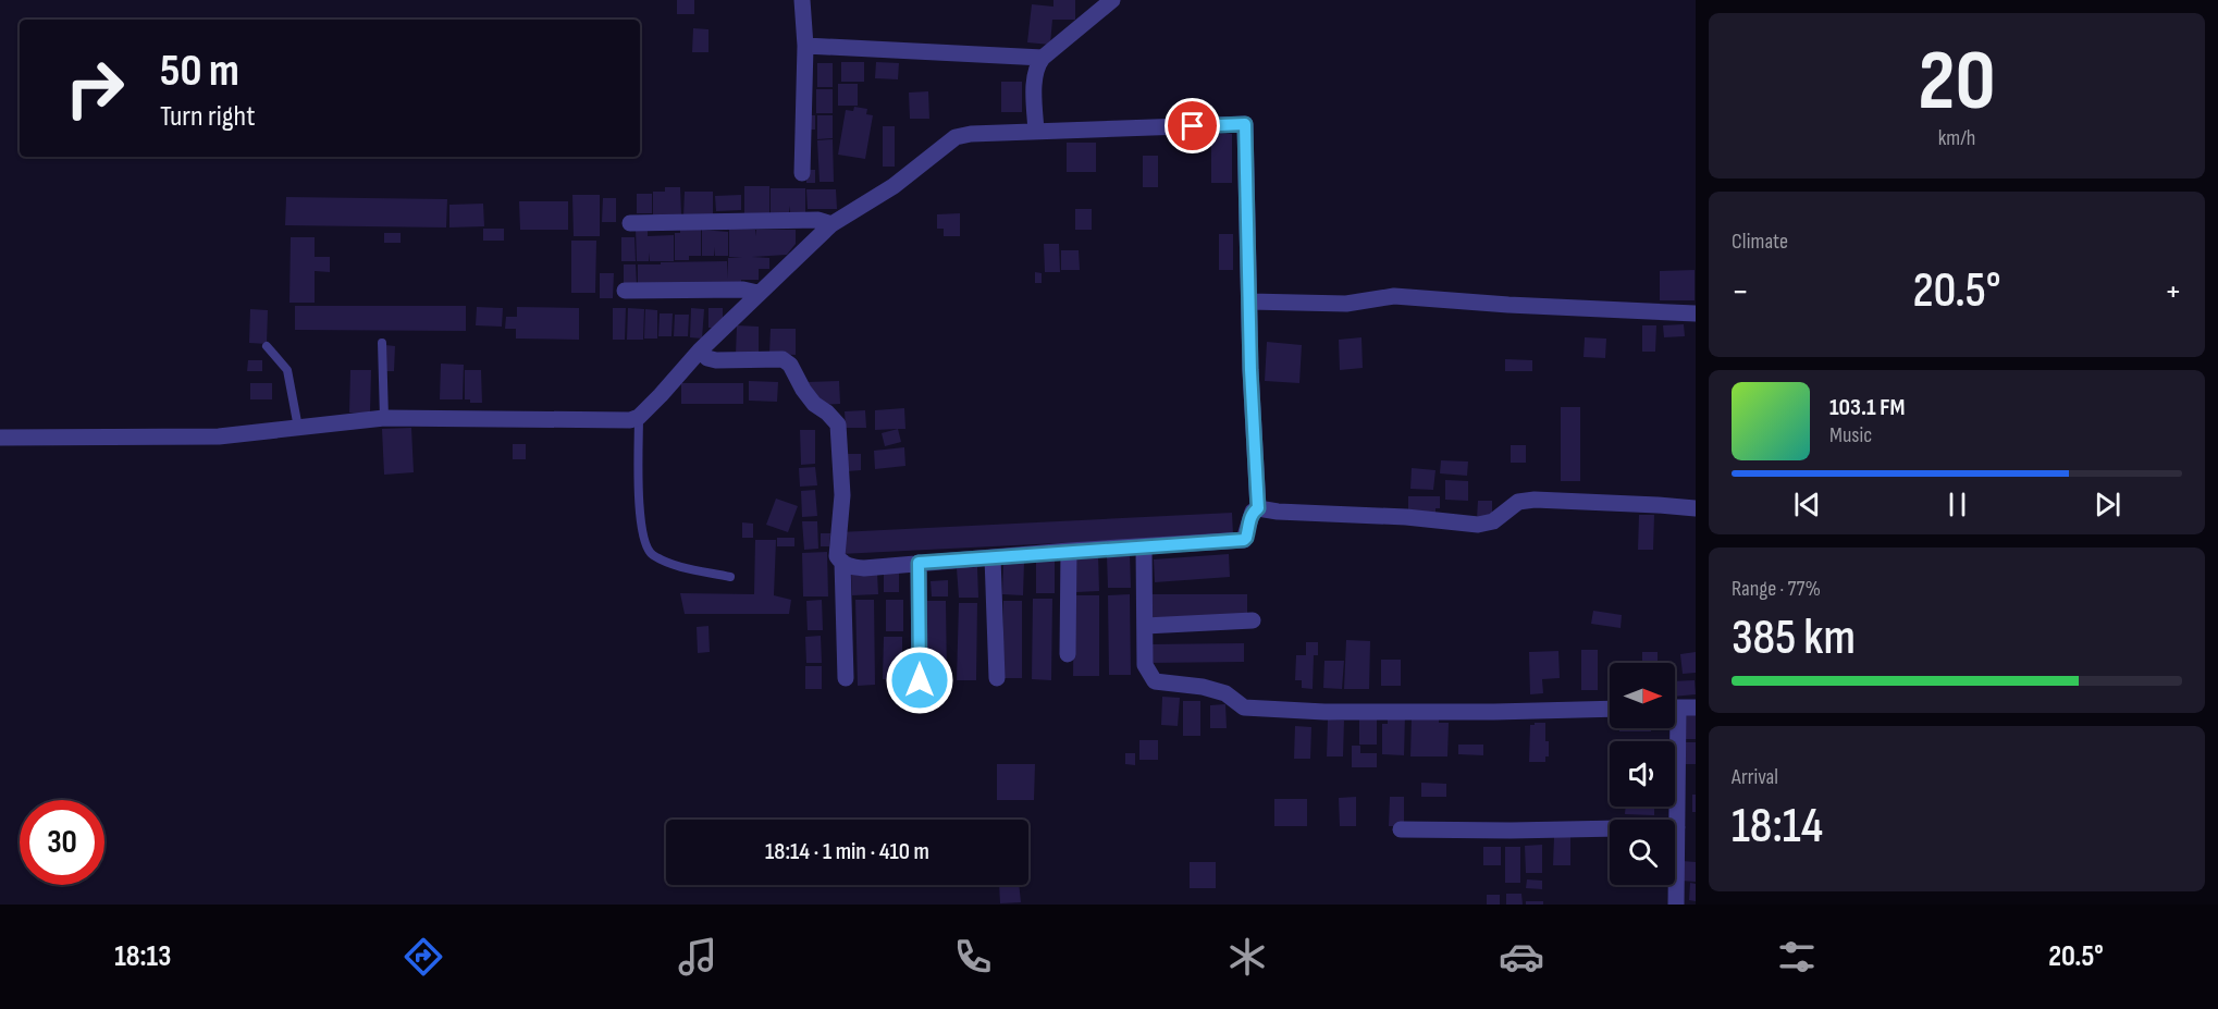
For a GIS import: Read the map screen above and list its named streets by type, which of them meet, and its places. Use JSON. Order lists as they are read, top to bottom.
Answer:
{
  "north": "right",
  "page": {
    "tile": [
      ["20", "km/h"],
      "Climate",
      ["Range · 77%", "385 km"],
      ["Arrival", "18:14"]
    ],
    "turn": ["50 m", "Turn right"],
    "heat": ["−", "20.5°", "+"],
    "song": ["103.1 FM", "Music"],
    "limit": "30",
    "trip": "18:14 · 1 min · 410 m",
    "tabs": ["18:13", "20.5°"]
  }
}
